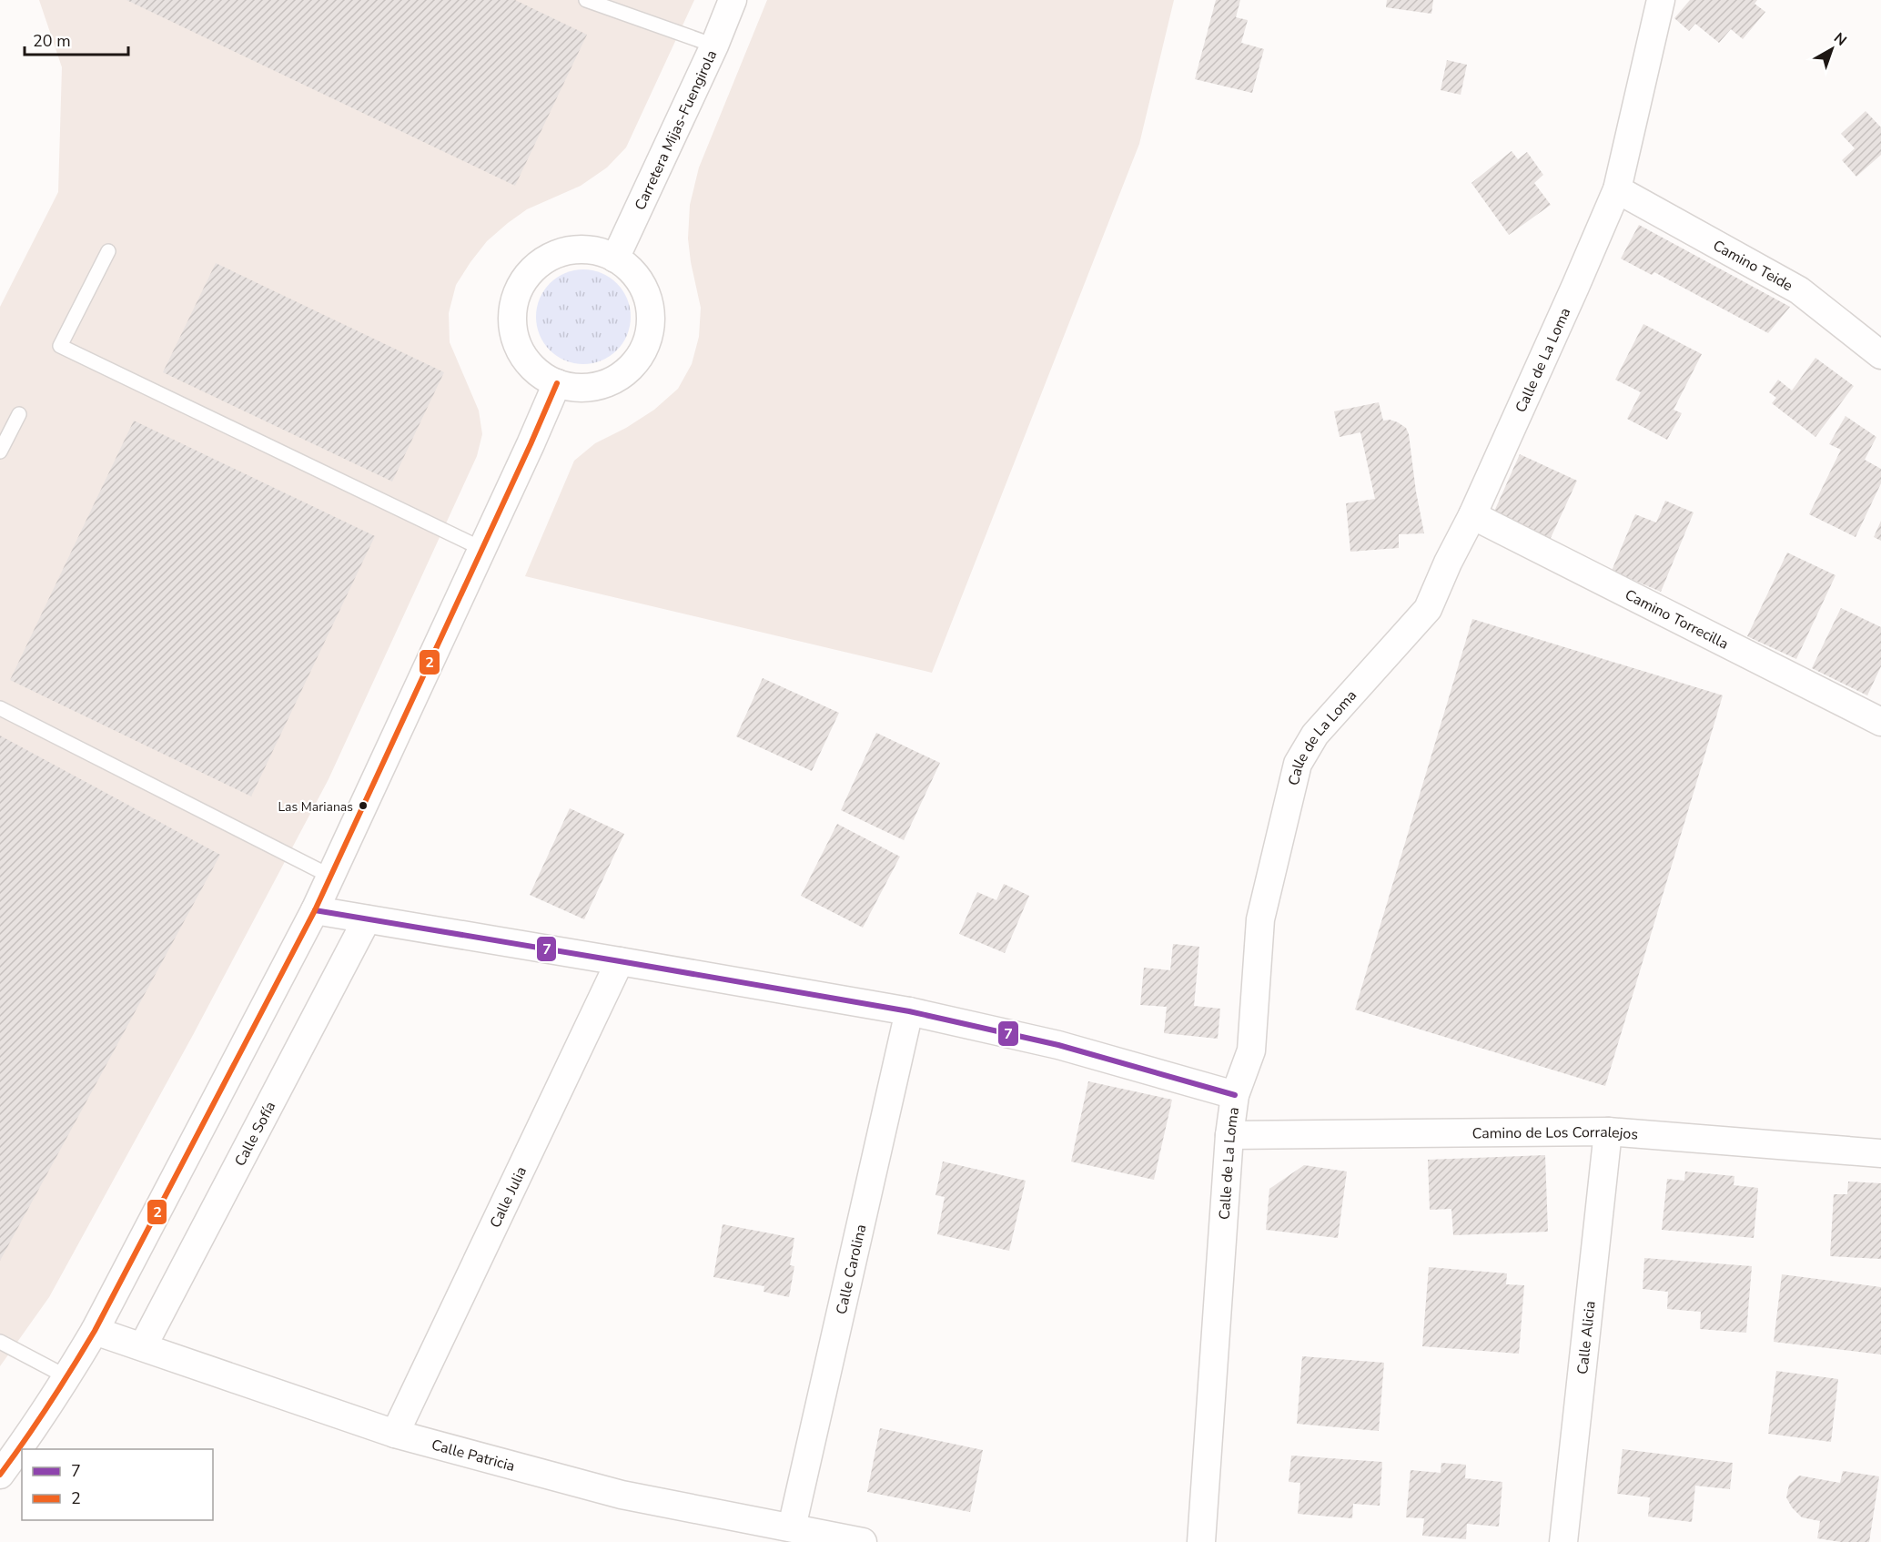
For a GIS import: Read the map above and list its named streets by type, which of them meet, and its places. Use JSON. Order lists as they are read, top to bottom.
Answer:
{
  "streets": {
    "street": [
      "Carretera Mijas-Fuengirola",
      "Camino Teide",
      "Calle de La Loma",
      "Camino Torrecilla",
      "Calle Sofía",
      "Camino de Los Corralejos",
      "Calle Julia",
      "Calle Carolina",
      "Calle Alicia",
      "Calle Patricia"
    ]
  },
  "crossings": [
    ["Camino Teide", "Calle de La Loma"],
    ["Calle de La Loma", "Camino Torrecilla"],
    ["Calle de La Loma", "Camino de Los Corralejos"],
    ["Calle Sofía", "Calle Patricia"],
    ["Camino de Los Corralejos", "Calle Alicia"],
    ["Calle Julia", "Calle Patricia"],
    ["Calle Carolina", "Calle Patricia"]
  ],
  "places": ["Las Marianas"],
  "lines": ["transit line 2", "transit line 7"],
  "legend": ["7", "2"],
  "scale_bar": "20 m",
  "north": "top right"
}
